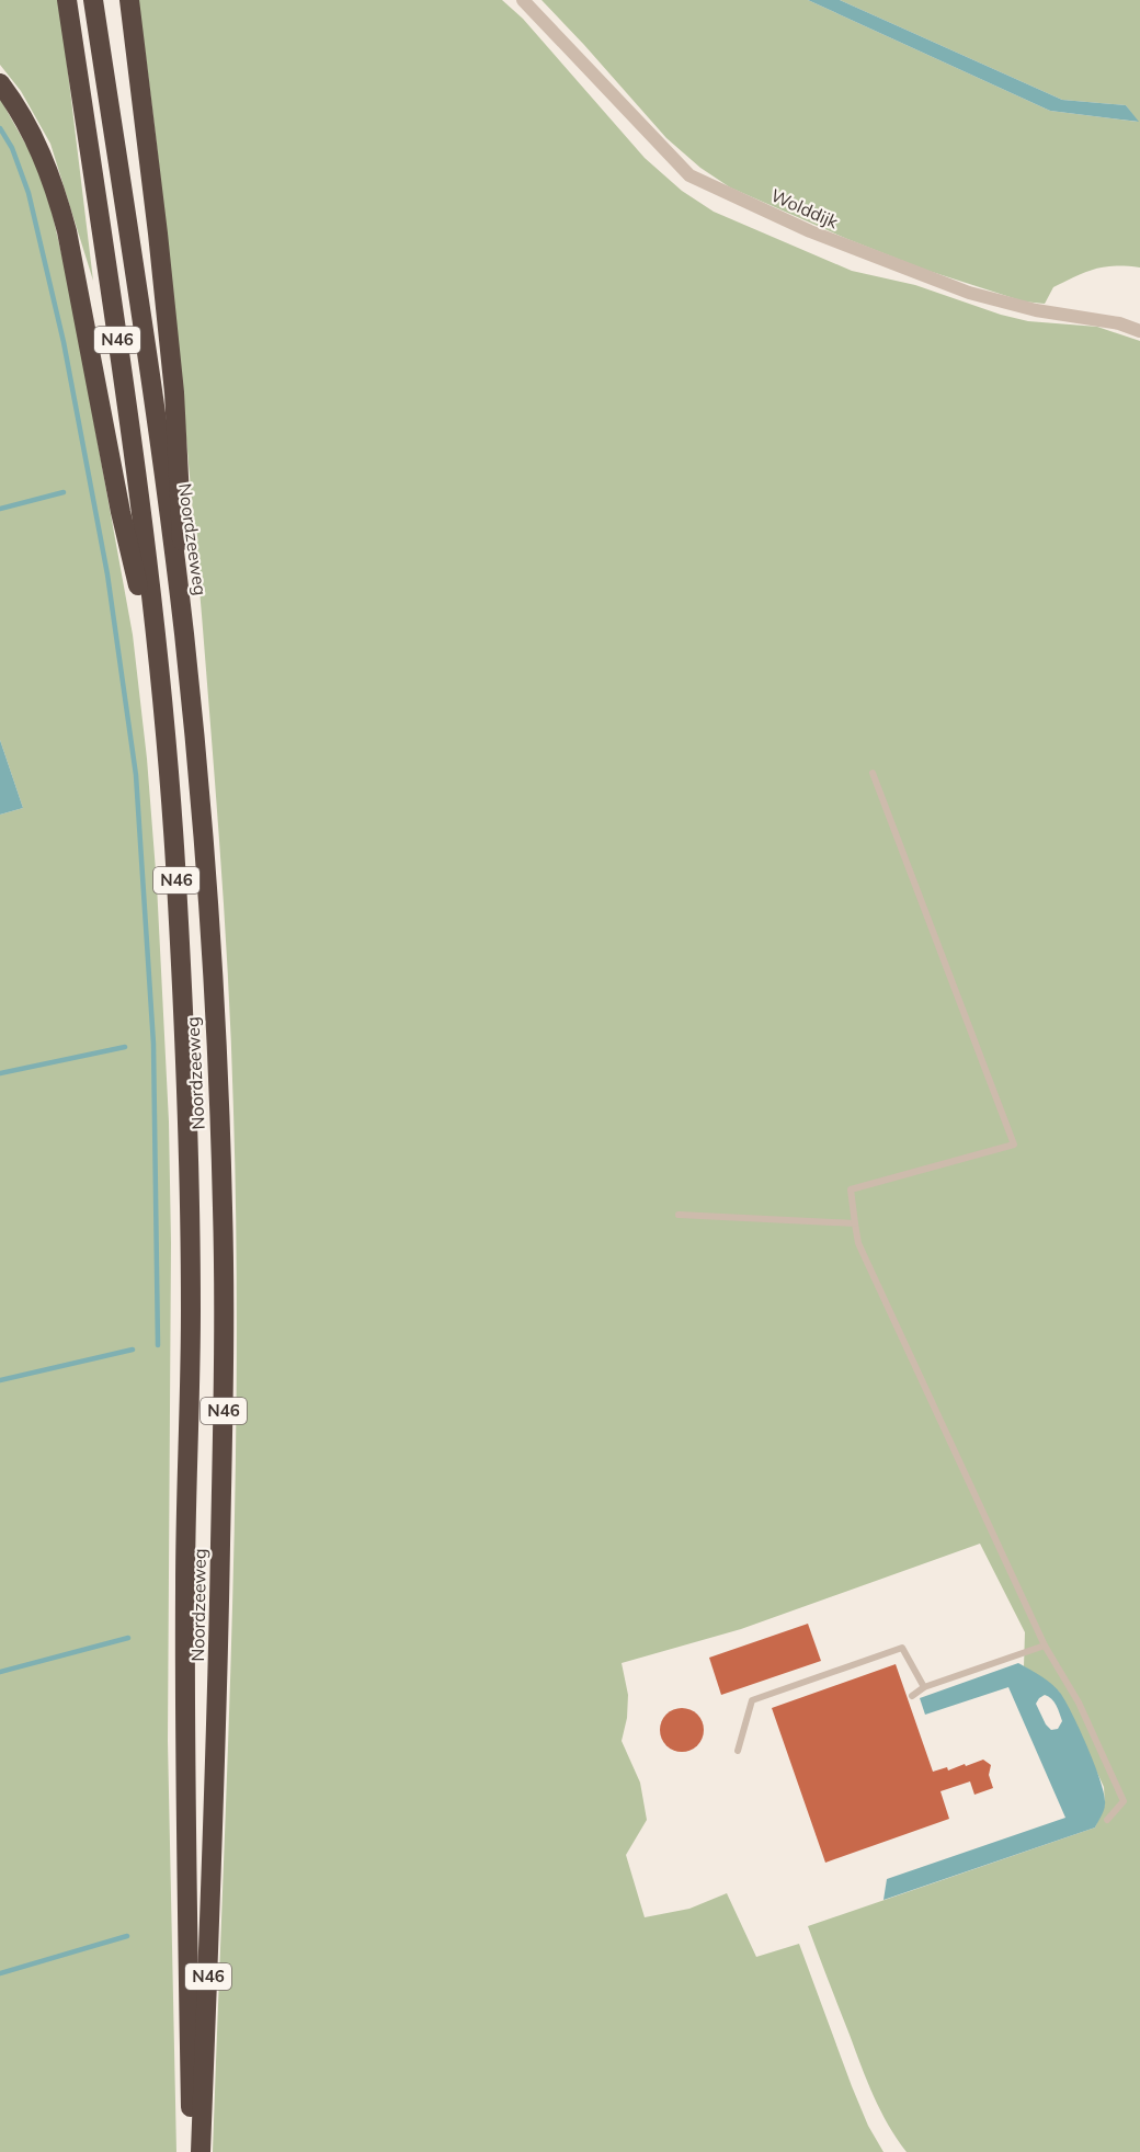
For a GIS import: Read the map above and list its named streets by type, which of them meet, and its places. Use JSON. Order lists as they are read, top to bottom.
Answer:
{
  "streets": {
    "highway": ["N46", "Noordzeeweg"],
    "street": ["Wolddijk"]
  },
  "crossings": [
    ["N46", "Noordzeeweg"]
  ]
}
